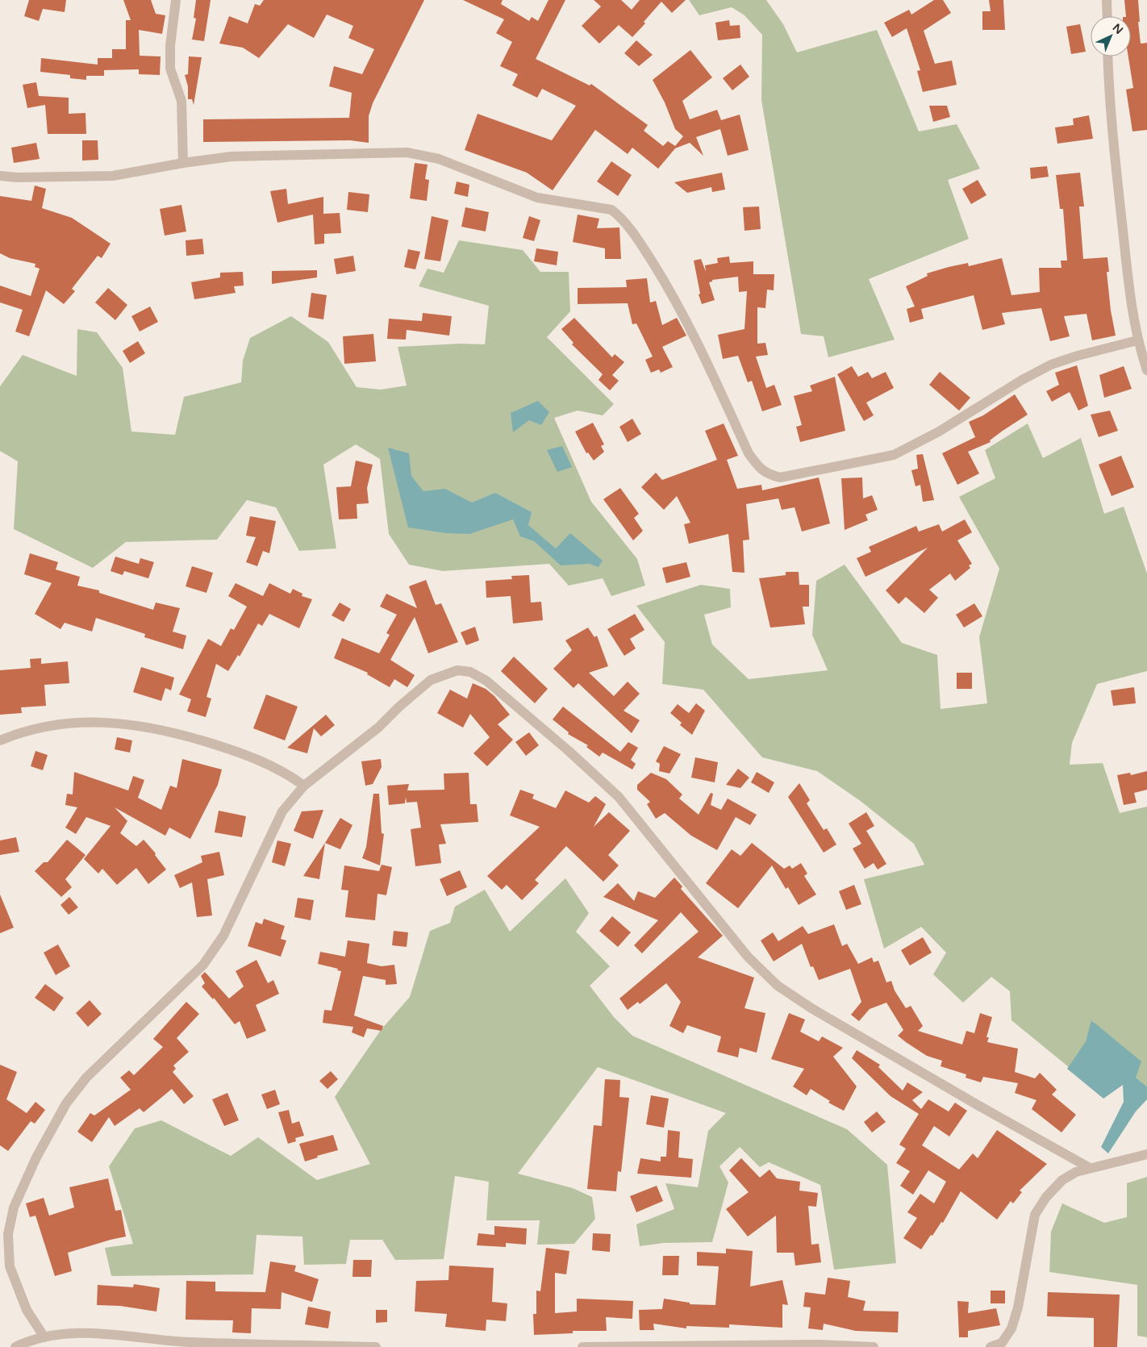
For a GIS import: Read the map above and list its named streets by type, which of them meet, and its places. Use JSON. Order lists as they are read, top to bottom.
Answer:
{
  "north": "top right"
}
